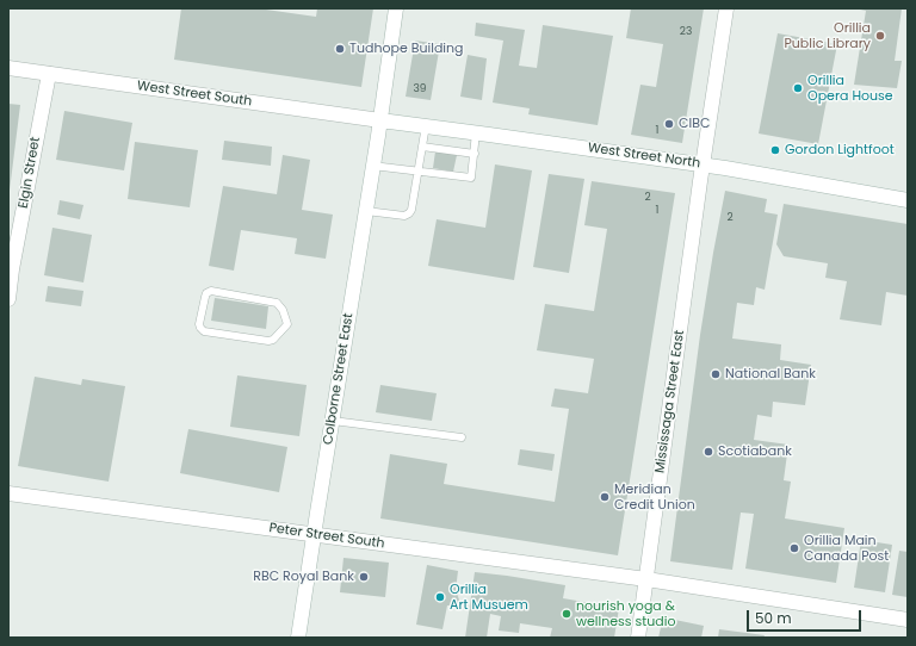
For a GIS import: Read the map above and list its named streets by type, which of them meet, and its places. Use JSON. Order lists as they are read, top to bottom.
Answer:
{
  "streets": {
    "street": [
      "West Street South",
      "West Street North",
      "Elgin Street",
      "Colborne Street East",
      "Mississaga Street East",
      "Peter Street South"
    ]
  },
  "crossings": [
    ["West Street South", "West Street North"],
    ["West Street South", "Elgin Street"],
    ["West Street South", "Colborne Street East"],
    ["West Street North", "Colborne Street East"],
    ["West Street North", "Mississaga Street East"],
    ["Colborne Street East", "Peter Street South"],
    ["Mississaga Street East", "Peter Street South"]
  ],
  "places": [
    "Orillia Public Library",
    "Tudhope Building",
    "Orillia Opera House",
    "CIBC",
    "Gordon Lightfoot",
    "National Bank",
    "Scotiabank",
    "Meridian Credit Union",
    "Orillia Main Canada Post",
    "RBC Royal Bank",
    "Orillia Art Musuem",
    "nourish yoga & wellness studio"
  ],
  "house_numbers": [
    "23",
    "39",
    "1",
    "2",
    "1",
    "2"
  ],
  "scale_bar": "50 m"
}
